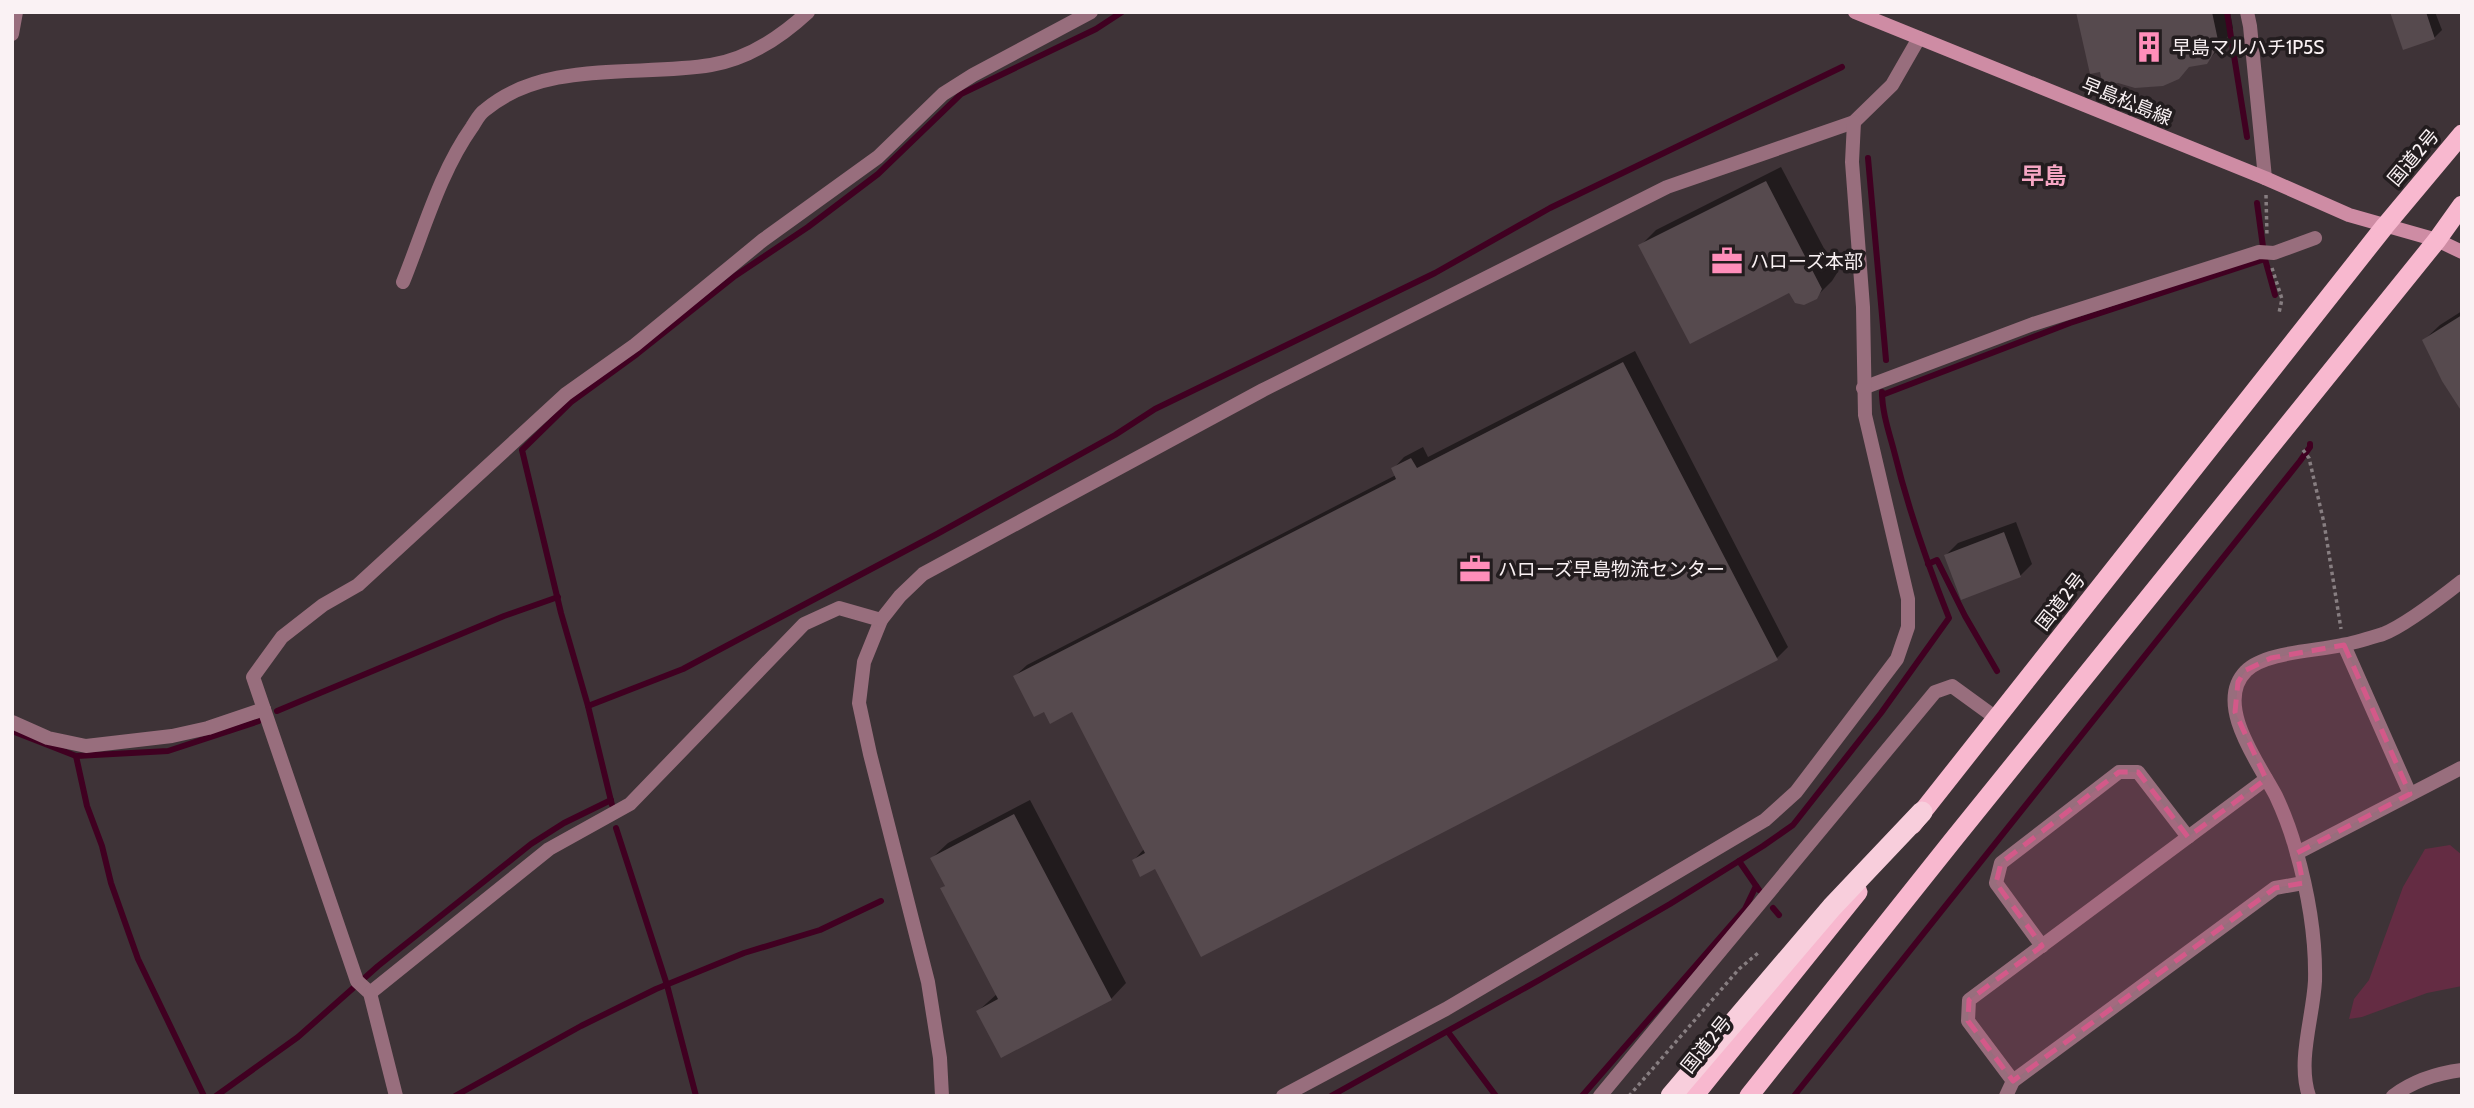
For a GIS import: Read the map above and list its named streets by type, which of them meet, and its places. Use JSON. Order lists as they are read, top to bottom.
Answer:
{
  "streets": {
    "highway": ["国道2号"],
    "main road": ["早島松島線"]
  },
  "crossings": [
    ["早島松島線", "国道2号"]
  ],
  "districts": ["早島"],
  "places": {
    "building": ["早島マルハチ1P5S"],
    "office": ["ハローズ本部", "ハローズ早島物流センター"]
  }
}
